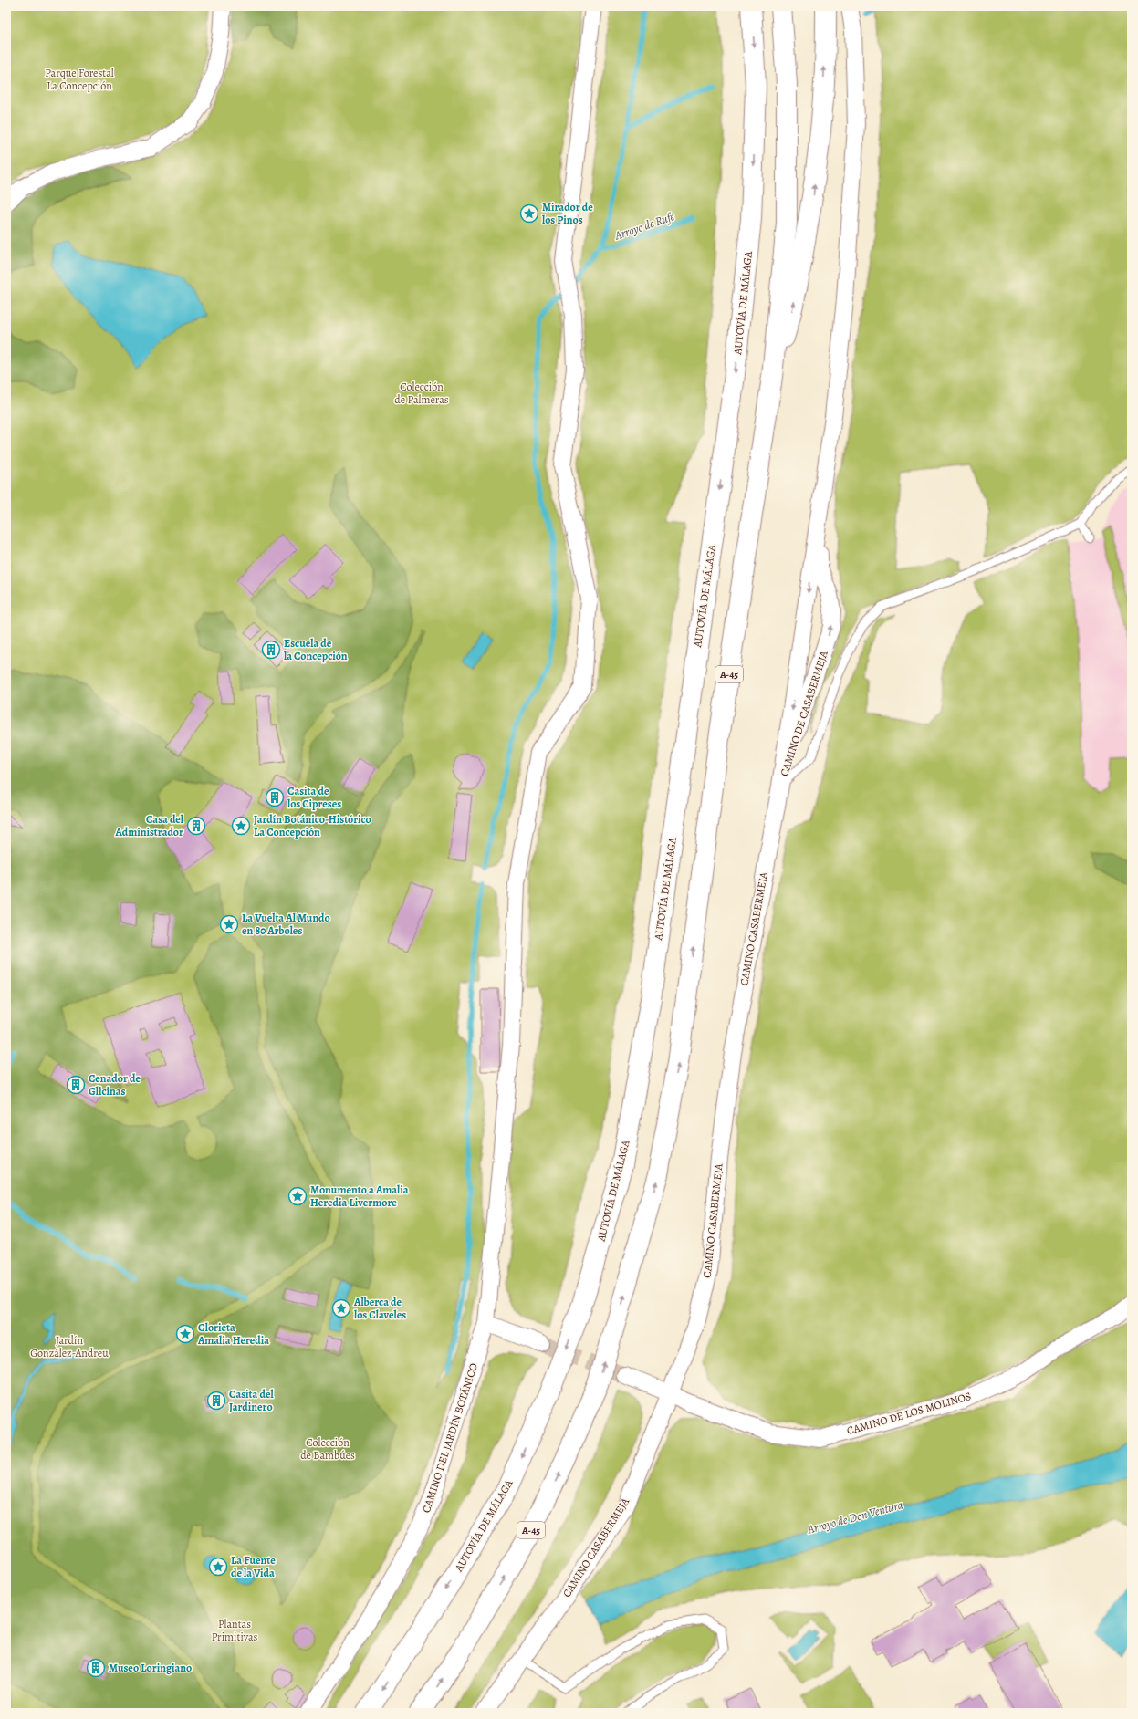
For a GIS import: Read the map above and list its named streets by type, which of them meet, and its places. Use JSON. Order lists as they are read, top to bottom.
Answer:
{
  "streets": {
    "highway": ["AUTOVÍA DE MÁLAGA", "A-45"],
    "street": [
      "CAMINO DE CASABERMEJA",
      "CAMINO CASABERMEJA",
      "CAMINO DE LOS MOLINOS",
      "CAMINO DEL JARDÍN BOTÁNICO"
    ]
  },
  "crossings": [
    ["CAMINO DE CASABERMEJA", "CAMINO CASABERMEJA"],
    ["CAMINO CASABERMEJA", "CAMINO DE LOS MOLINOS"]
  ],
  "water": ["Arroyo de Rufe", "Arroyo de Don Ventura"],
  "parks": [
    "Parque Forestal La Concepción",
    "Colección de Palmeras",
    "Jardín González-Andreu",
    "Colección de Bambúes",
    "Plantas Primitivas"
  ],
  "places": {
    "place": [
      "Mirador de los Pinos",
      "Jardín Botánico-Histórico La Concepción",
      "La Vuelta Al Mundo en 80 Arboles",
      "Monumento a Amalia Heredia Livermore",
      "Alberca de los Claveles",
      "Glorieta Amalia Heredia",
      "La Fuente de la Vida"
    ],
    "building": [
      "Escuela de la Concepción",
      "Casita de los Cipreses",
      "Casa del Administrador",
      "Cenador de Glicinas",
      "Casita del Jardinero",
      "Museo Loringiano"
    ]
  }
}
